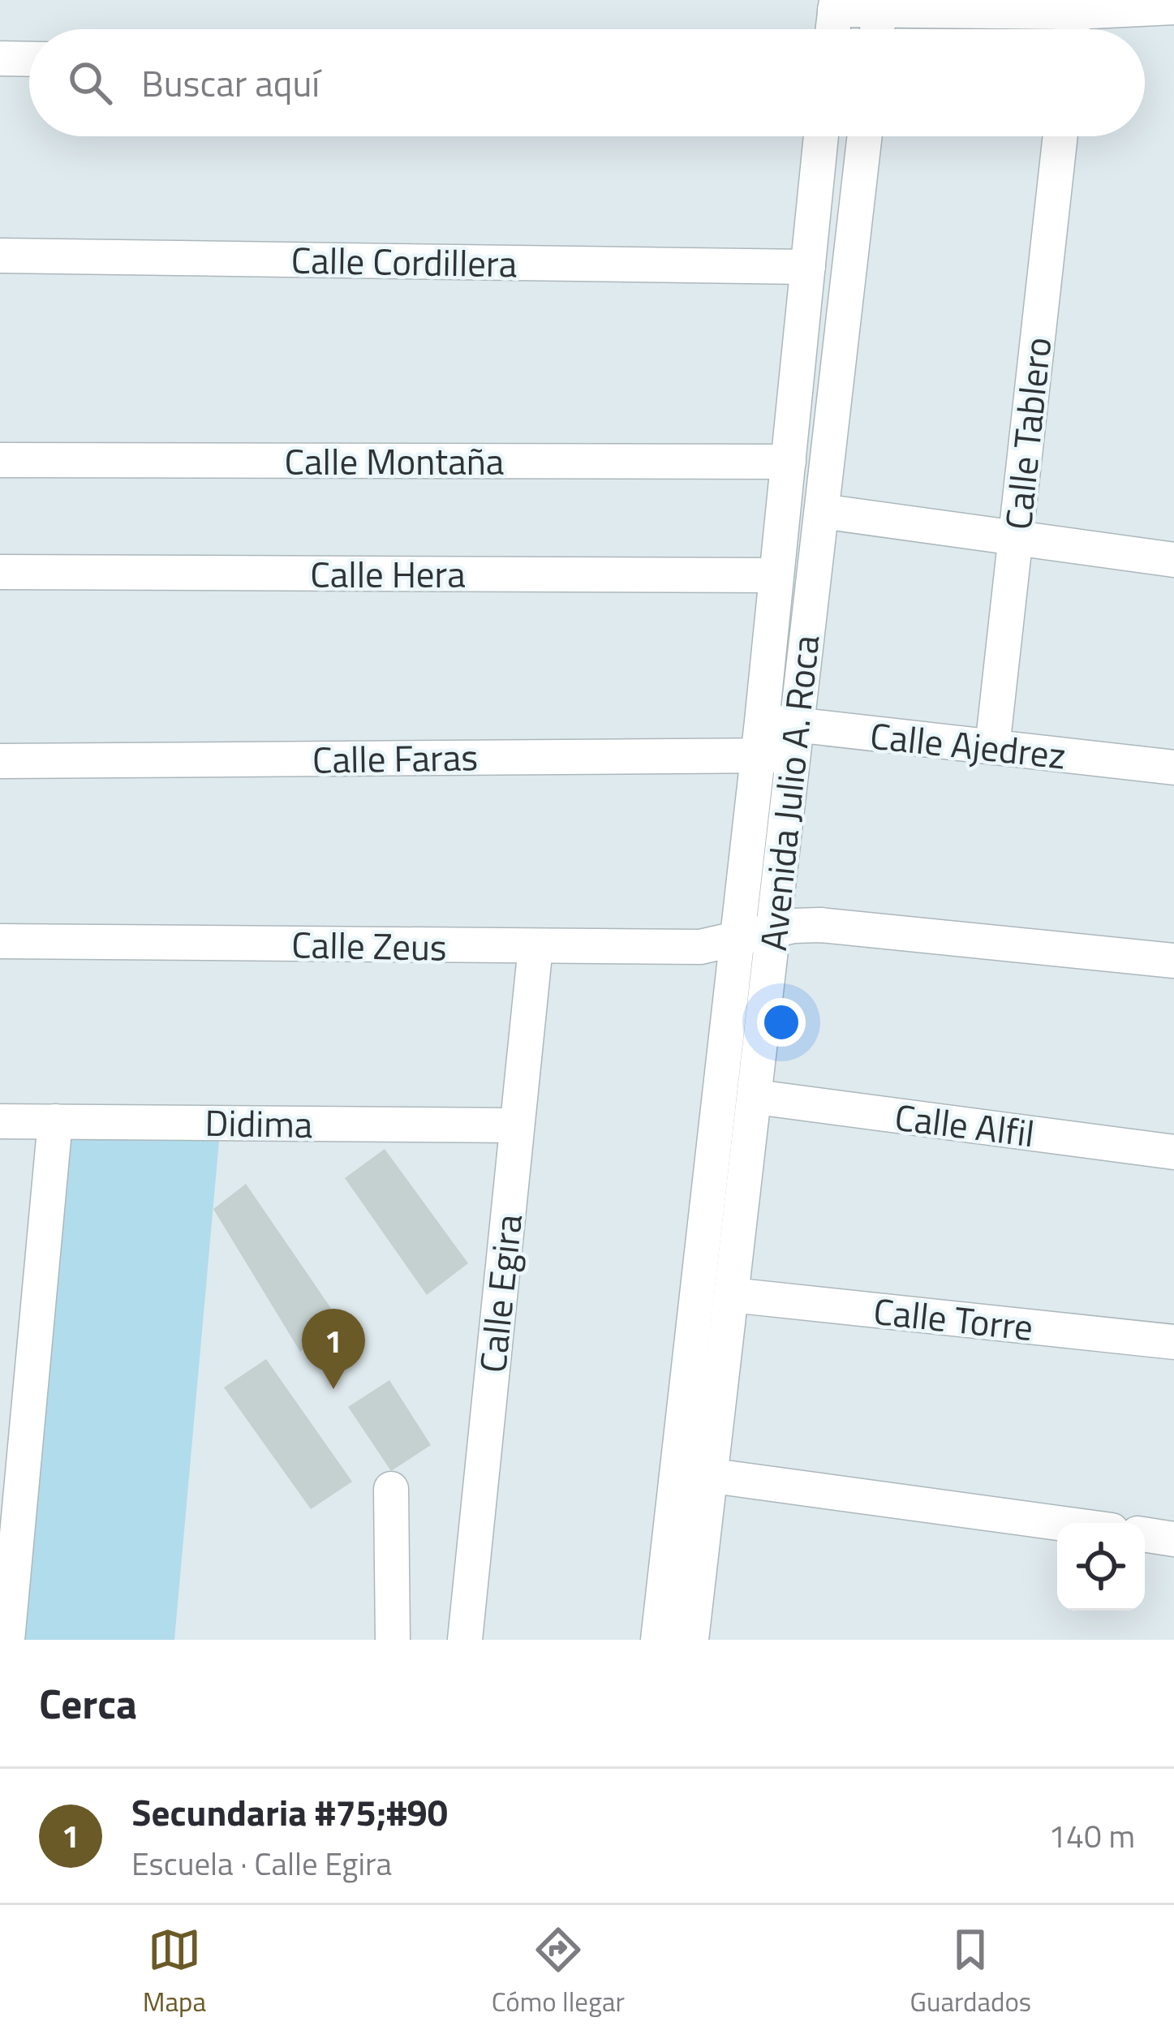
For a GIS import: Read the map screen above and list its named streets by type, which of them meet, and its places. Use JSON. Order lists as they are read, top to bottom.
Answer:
{
  "streets": {
    "street": [
      "Calle Cordillera",
      "Calle Tablero",
      "Calle Montaña",
      "Calle Hera",
      "Calle Ajedrez",
      "Calle Faras",
      "Avenida Julio A. Roca",
      "Calle Zeus",
      "Didima",
      "Calle Alfil",
      "Calle Egira",
      "Calle Torre"
    ]
  },
  "crossings": [
    ["Calle Cordillera", "Avenida Julio A. Roca"],
    ["Calle Tablero", "Calle Ajedrez"],
    ["Calle Montaña", "Avenida Julio A. Roca"],
    ["Calle Hera", "Avenida Julio A. Roca"],
    ["Calle Ajedrez", "Calle Faras"],
    ["Calle Ajedrez", "Avenida Julio A. Roca"],
    ["Calle Faras", "Avenida Julio A. Roca"],
    ["Avenida Julio A. Roca", "Calle Zeus"],
    ["Avenida Julio A. Roca", "Calle Alfil"],
    ["Avenida Julio A. Roca", "Calle Torre"],
    ["Calle Zeus", "Calle Egira"],
    ["Didima", "Calle Egira"]
  ],
  "page": {
    "search": "Buscar aquí",
    "pins": "1",
    "heading": "Cerca",
    "list": [
      {
        "mark": "1",
        "name": "Secundaria #75;#90",
        "note": "Escuela · Calle Egira",
        "value": "140 m"
      }
    ],
    "nav": ["Mapa", "Cómo llegar", "Guardados"]
  }
}
